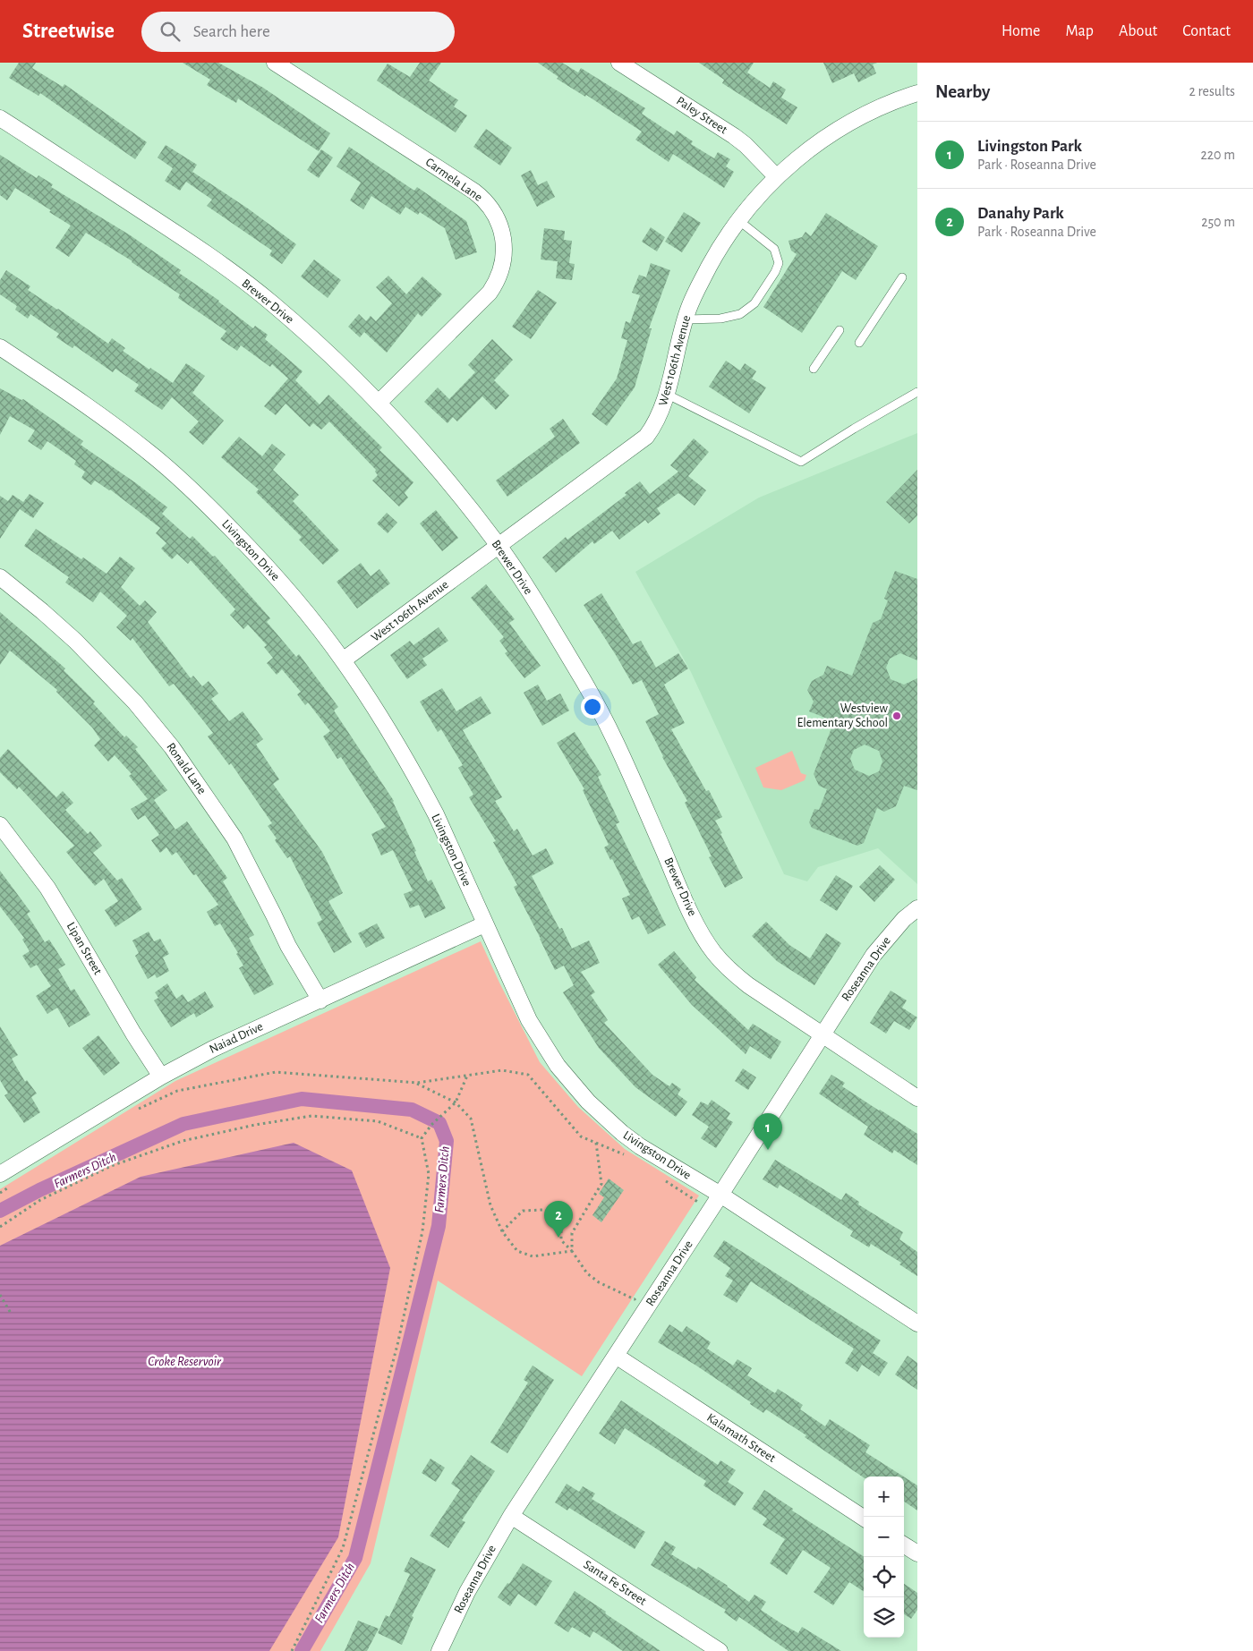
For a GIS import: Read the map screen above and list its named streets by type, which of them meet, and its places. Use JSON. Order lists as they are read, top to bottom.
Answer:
{
  "streets": {
    "street": [
      "Paley Street",
      "Carmela Lane",
      "Brewer Drive",
      "West 106th Avenue",
      "Livingston Drive",
      "Ronald Lane",
      "Lipan Street",
      "Roseanna Drive",
      "Naiad Drive",
      "Kalamath Street",
      "Santa Fe Street"
    ]
  },
  "crossings": [
    ["Paley Street", "West 106th Avenue"],
    ["Carmela Lane", "Brewer Drive"],
    ["Brewer Drive", "West 106th Avenue"],
    ["Brewer Drive", "Roseanna Drive"],
    ["West 106th Avenue", "Livingston Drive"],
    ["Livingston Drive", "Roseanna Drive"],
    ["Livingston Drive", "Naiad Drive"],
    ["Ronald Lane", "Naiad Drive"],
    ["Lipan Street", "Naiad Drive"],
    ["Roseanna Drive", "Kalamath Street"],
    ["Roseanna Drive", "Santa Fe Street"]
  ],
  "water": ["Farmers Ditch", "Croke Reservoir"],
  "places": ["Westview Elementary School"],
  "page": {
    "header": "Streetwise",
    "search": "Search here",
    "nav": [
      "Home",
      "Map",
      "About",
      "Contact"
    ],
    "heading": ["Nearby", "2 results"],
    "list": [
      {
        "mark": "1",
        "name": "Livingston Park",
        "note": "Park · Roseanna Drive",
        "value": "220 m"
      },
      {
        "mark": "2",
        "name": "Danahy Park",
        "note": "Park · Roseanna Drive",
        "value": "250 m"
      }
    ],
    "pins": ["1", "2"],
    "map_buttons": ["+", "−"]
  }
}
